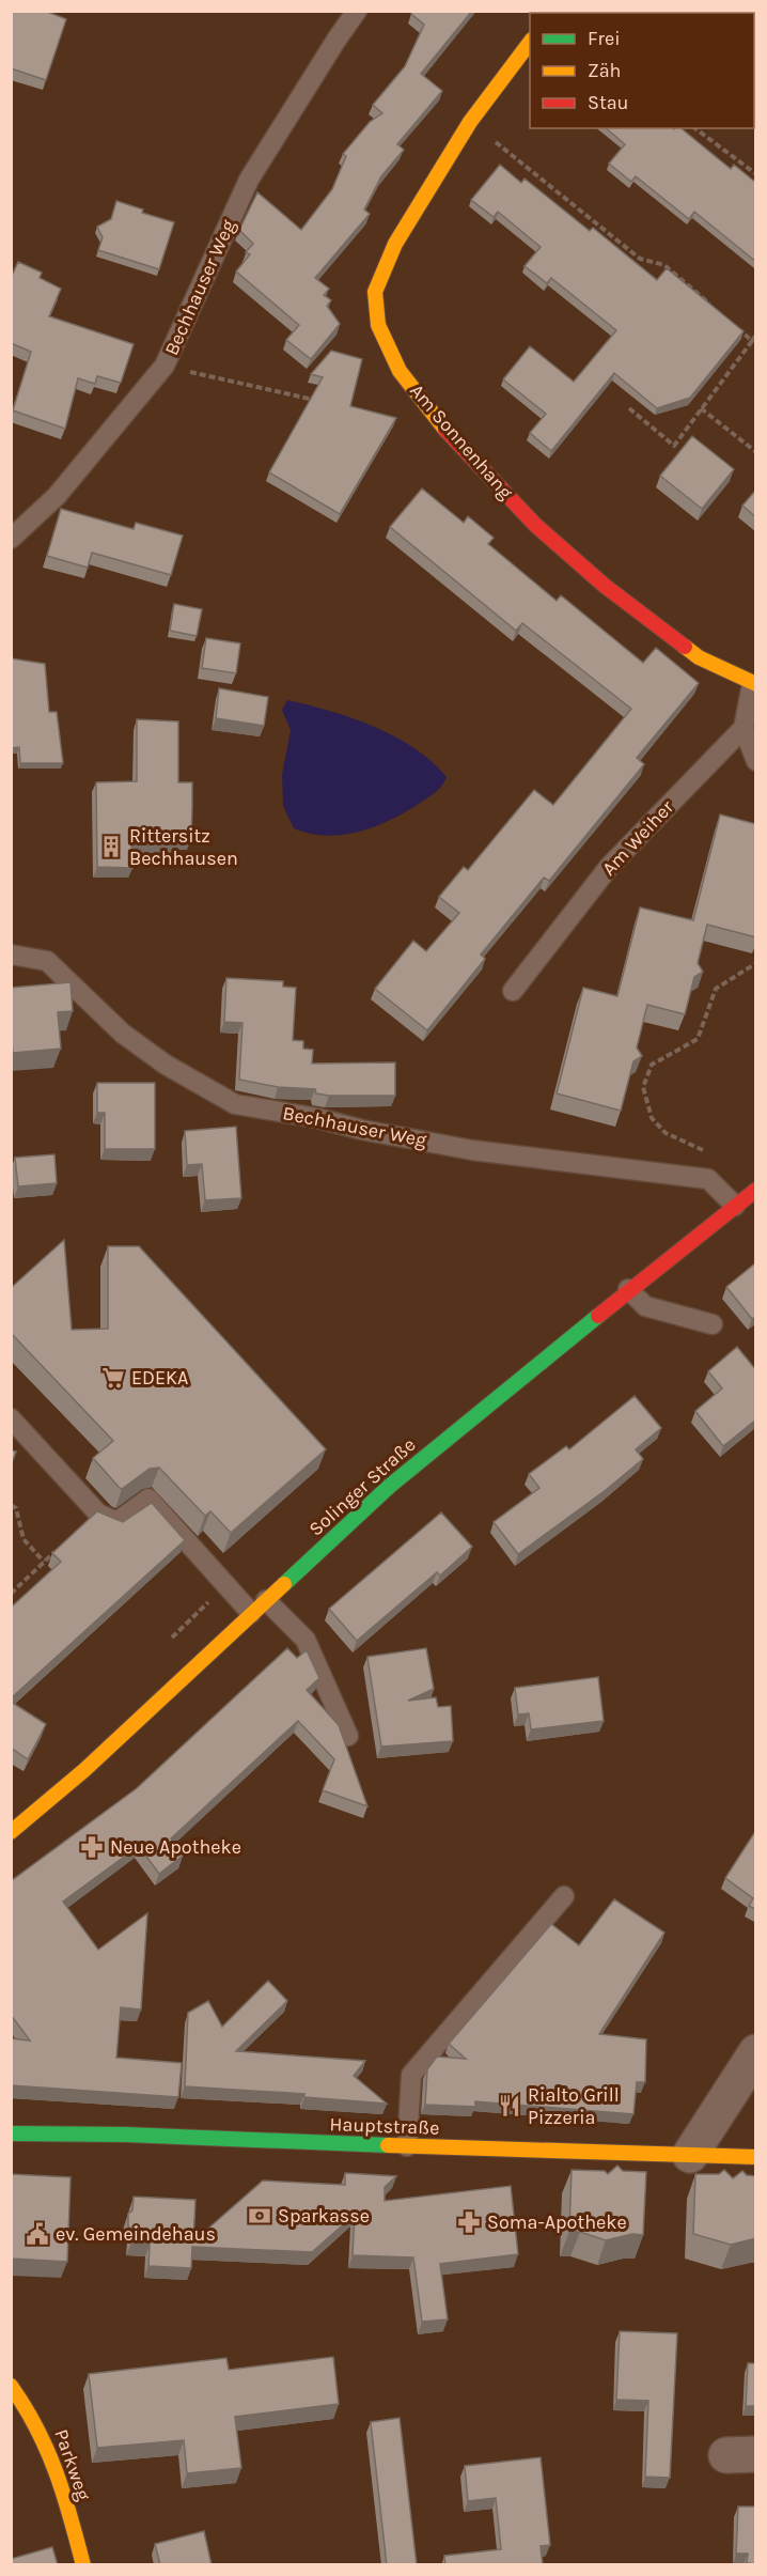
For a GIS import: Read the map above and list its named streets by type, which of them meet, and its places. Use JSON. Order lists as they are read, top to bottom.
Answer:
{
  "streets": {
    "main road": [
      "Am Sonnenhang",
      "Solinger Straße",
      "Hauptstraße",
      "Parkweg"
    ],
    "lane": ["Bechhauser Weg", "Am Weiher"]
  },
  "crossings": [
    ["Bechhauser Weg", "Solinger Straße"]
  ],
  "places": {
    "building": ["Rittersitz Bechhausen"],
    "supermarket": ["EDEKA"],
    "pharmacy": ["Neue Apotheke", "Soma-Apotheke"],
    "restaurant": ["Rialto Grill Pizzeria"],
    "bank": ["Sparkasse"],
    "public building": ["ev. Gemeindehaus"]
  },
  "legend": ["Frei", "Zäh", "Stau"]
}
